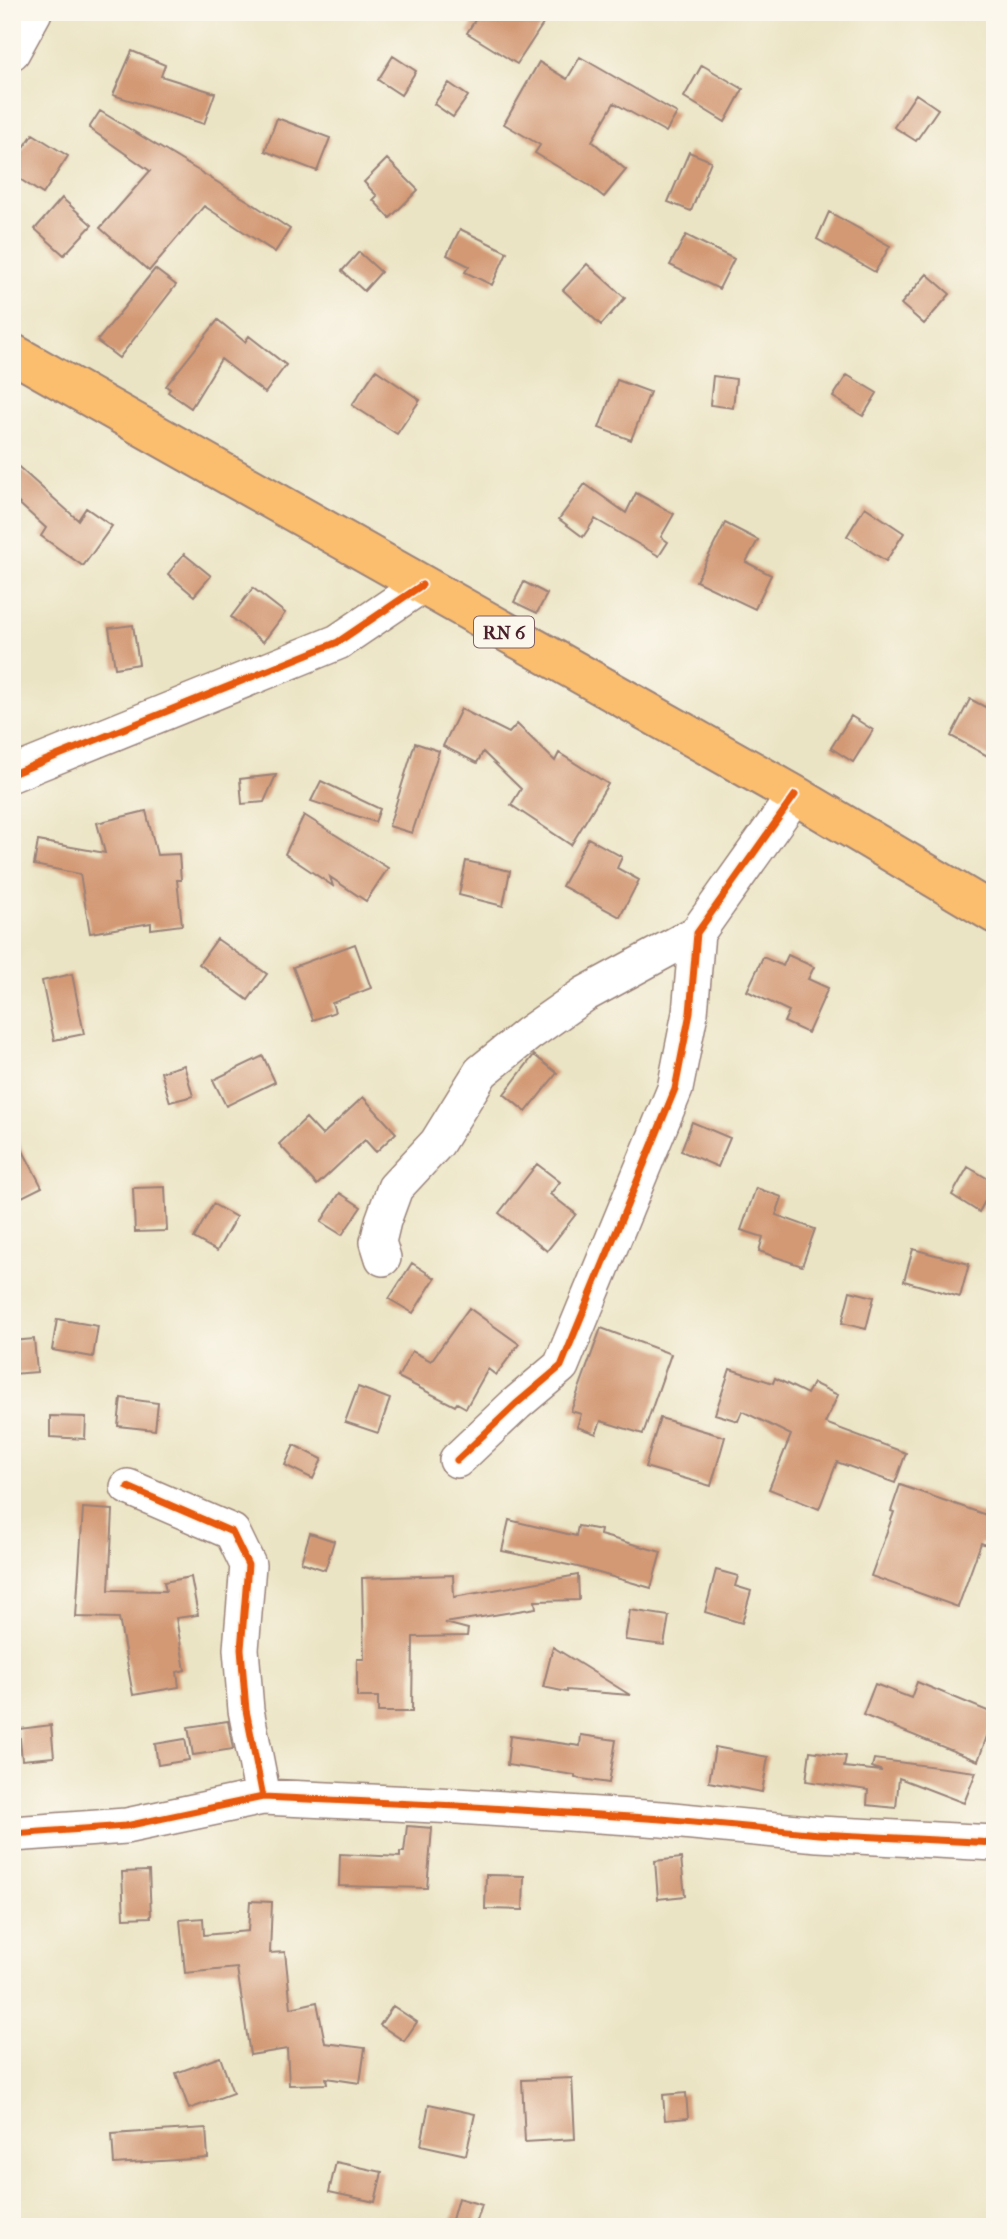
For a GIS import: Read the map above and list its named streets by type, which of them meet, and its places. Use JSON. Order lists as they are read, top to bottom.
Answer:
{
  "streets": {
    "main road": ["RN 6"]
  }
}
